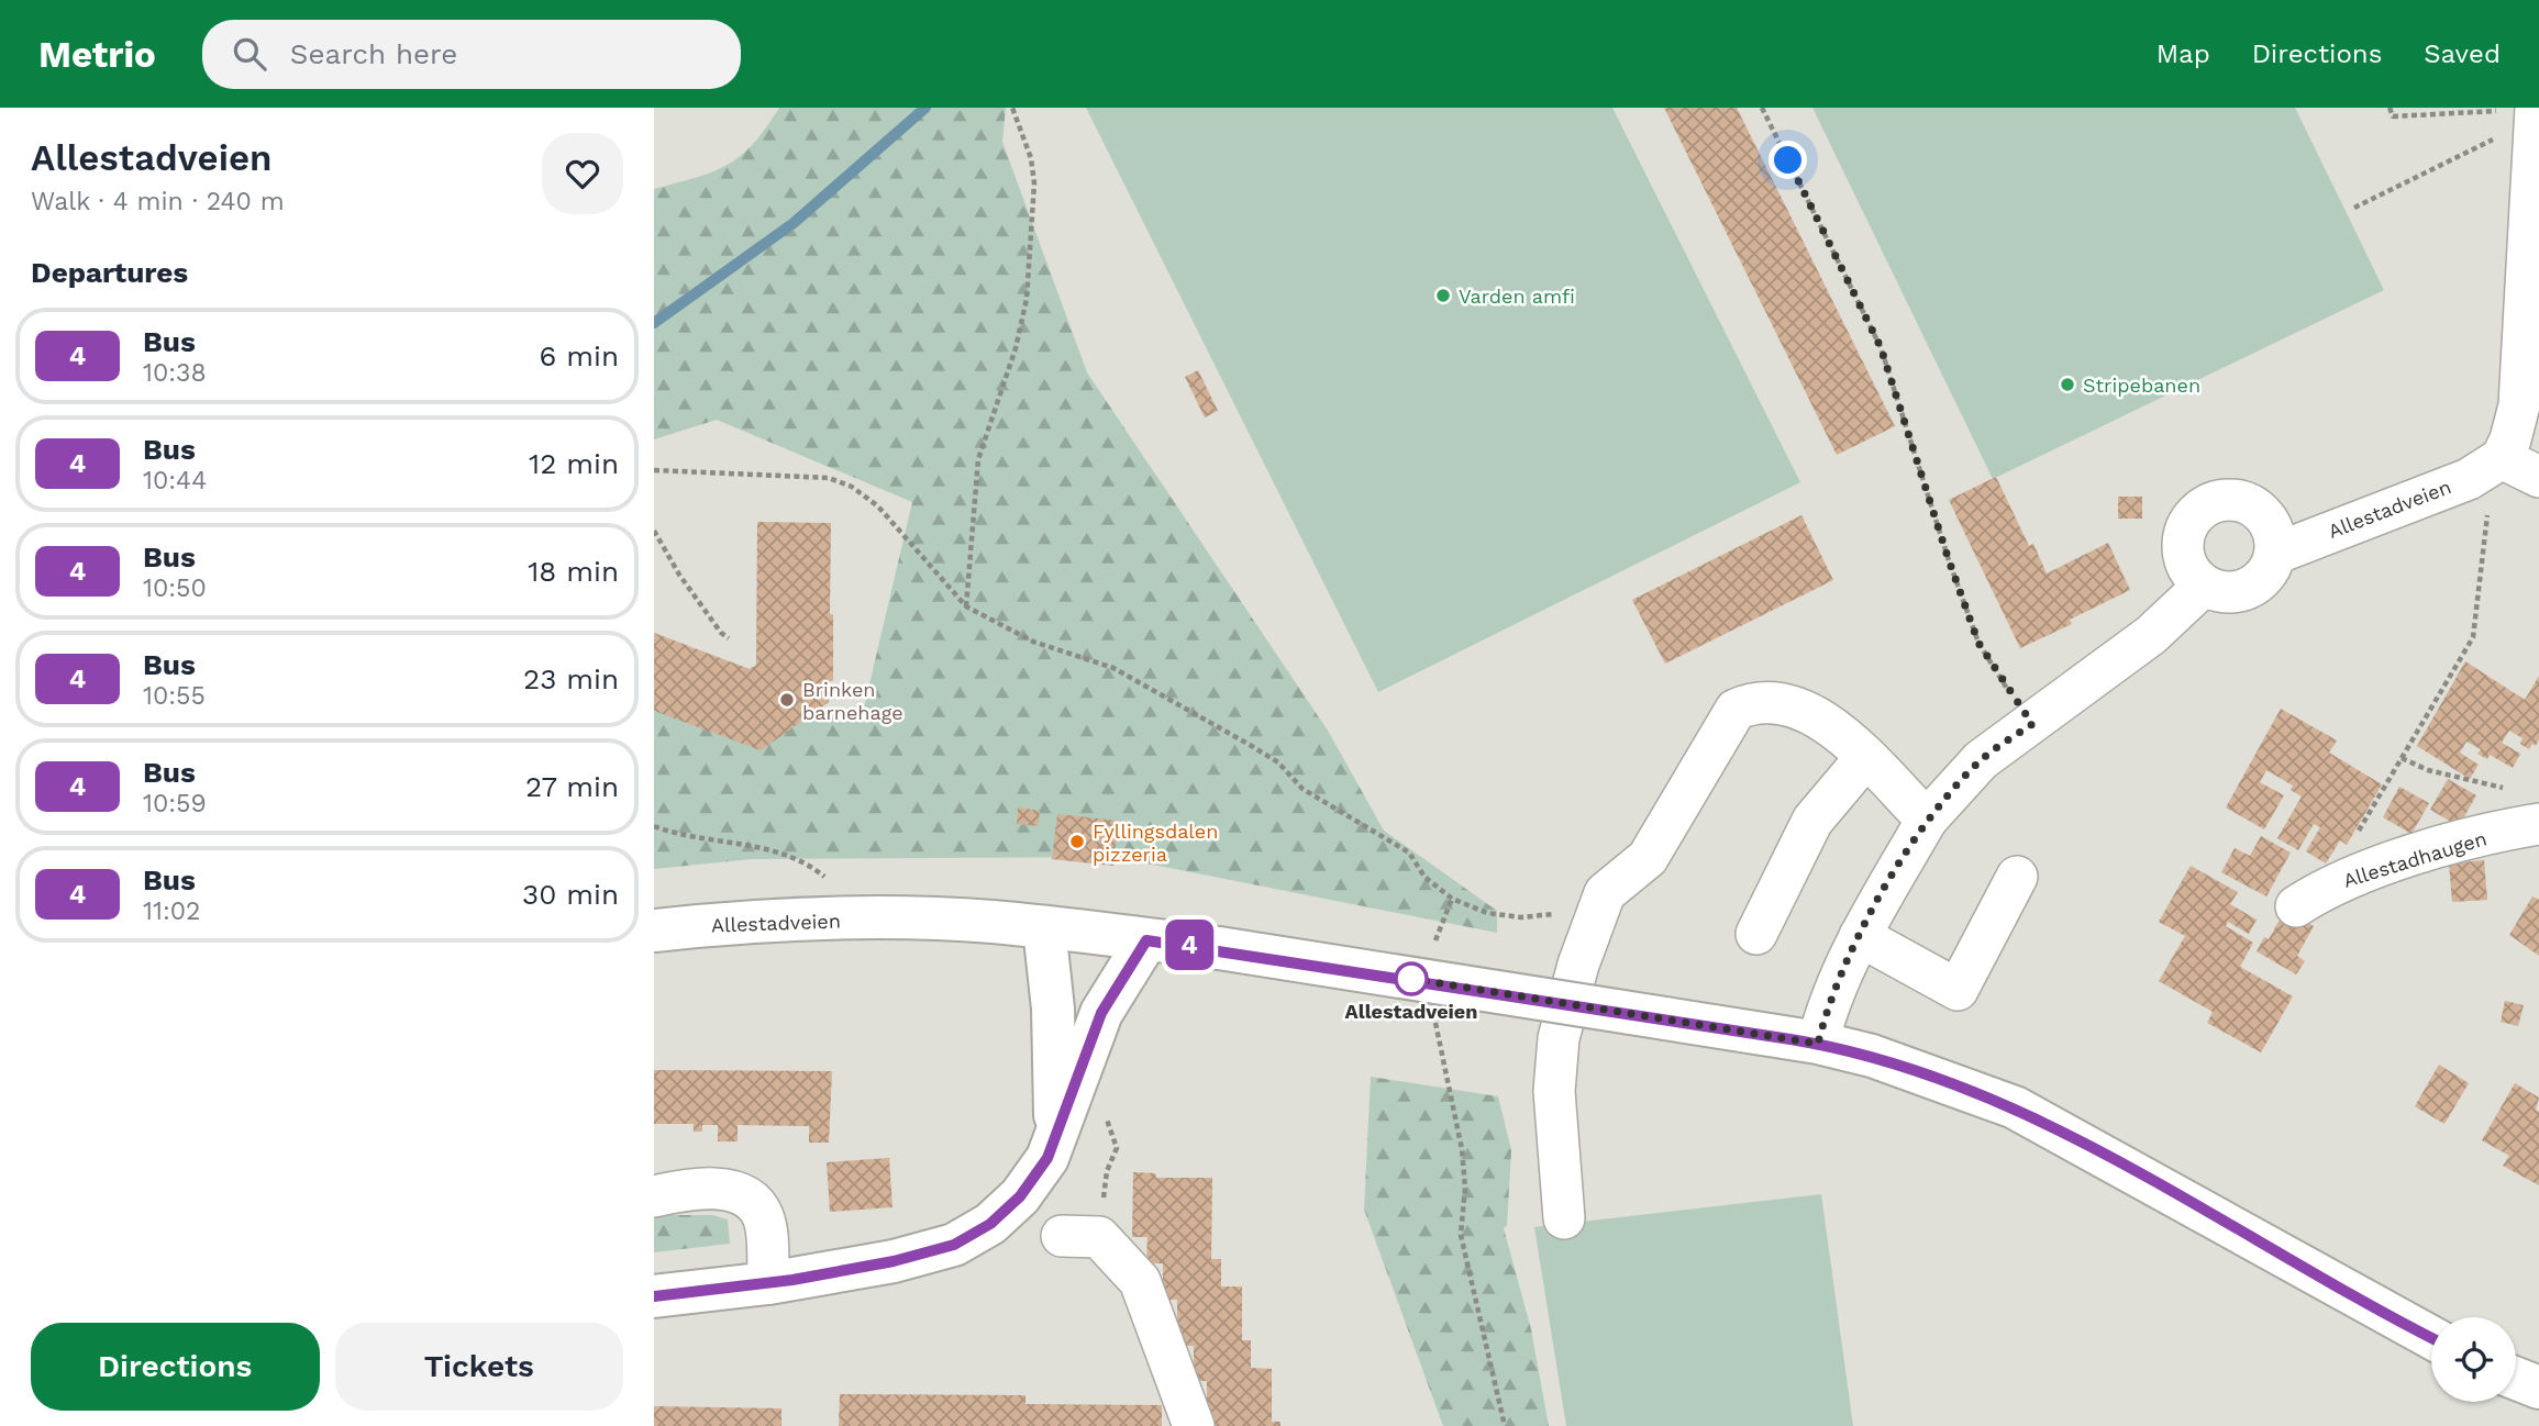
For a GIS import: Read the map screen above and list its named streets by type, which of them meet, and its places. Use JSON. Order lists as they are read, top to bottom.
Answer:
{
  "streets": {
    "main road": ["Allestadveien"],
    "street": ["Allestadhaugen"]
  },
  "places": [
    "Varden amfi",
    "Stripebanen",
    "Brinken barnehage",
    "Fyllingsdalen pizzeria",
    "Allestadveien"
  ],
  "lines": ["bus line 4"],
  "page": {
    "header": "Metrio",
    "search": "Search here",
    "nav": ["Map", "Directions", "Saved"],
    "heading": [
      ["Allestadveien", "Walk · 4 min · 240 m"],
      "Departures"
    ],
    "on_map": "4",
    "list": [
      {
        "mark": "4",
        "name": "Bus",
        "note": "10:38",
        "value": "6 min"
      },
      {
        "mark": "4",
        "name": "Bus",
        "note": "10:44",
        "value": "12 min"
      },
      {
        "mark": "4",
        "name": "Bus",
        "note": "10:50",
        "value": "18 min"
      },
      {
        "mark": "4",
        "name": "Bus",
        "note": "10:55",
        "value": "23 min"
      },
      {
        "mark": "4",
        "name": "Bus",
        "note": "10:59",
        "value": "27 min"
      },
      {
        "mark": "4",
        "name": "Bus",
        "note": "11:02",
        "value": "30 min"
      }
    ],
    "buttons": ["Directions", "Tickets"]
  }
}
